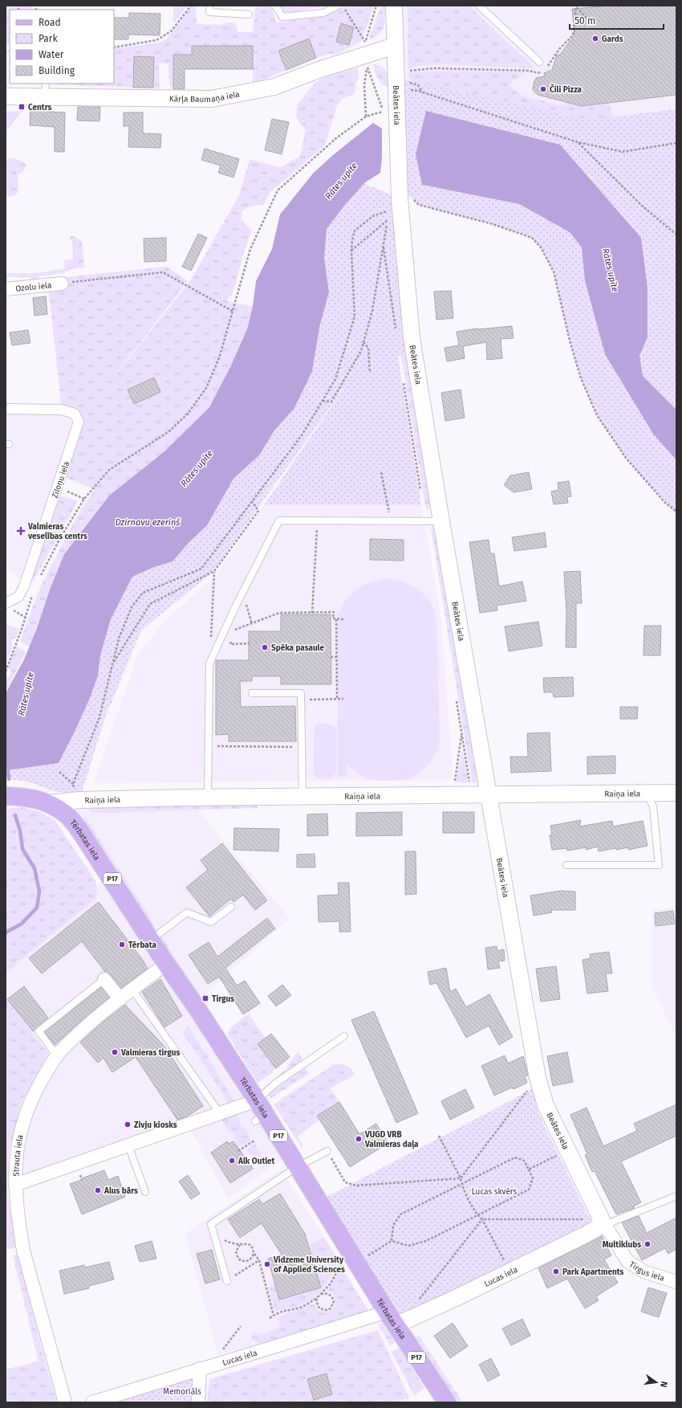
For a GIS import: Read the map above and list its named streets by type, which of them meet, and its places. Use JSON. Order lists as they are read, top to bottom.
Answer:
{
  "streets": {
    "main road": ["Tērbatas iela", "P17"],
    "street": [
      "Kārļa Baumaņa iela",
      "Beātes iela",
      "Ozolu iela",
      "Ziloņu iela",
      "Raiņa iela",
      "Strauta iela",
      "Tirgus iela",
      "Lucas iela"
    ]
  },
  "crossings": [
    ["Kārļa Baumaņa iela", "Beātes iela"],
    ["Beātes iela", "Raiņa iela"],
    ["Beātes iela", "Tirgus iela"],
    ["Beātes iela", "Lucas iela"],
    ["Raiņa iela", "Tērbatas iela"],
    ["Raiņa iela", "P17"],
    ["Tērbatas iela", "P17"],
    ["Tērbatas iela", "Strauta iela"],
    ["Tērbatas iela", "Lucas iela"],
    ["Tirgus iela", "Lucas iela"]
  ],
  "water": ["Rātes upīte", "Dzirnavu ezeriņš"],
  "parks": ["Lucas skvērs", "Memoriāls"],
  "places": {
    "other": [
      "Gards",
      "Čili Pizza",
      "Spēka pasaule",
      "Tērbata",
      "Valmieras tirgus",
      "Zivju kiosks",
      "VUGD VRB Valmieras daļa",
      "Alk Outlet",
      "Alus bārs",
      "Multiklubs",
      "Vidzeme University of Applied Sciences",
      "Park Apartments"
    ],
    "transit": ["Centrs", "Tirgus"],
    "health": ["Valmieras veselības centrs"]
  },
  "legend": [
    "Road",
    "Park",
    "Water",
    "Building"
  ],
  "scale_bar": "50 m",
  "north": "right"
}
